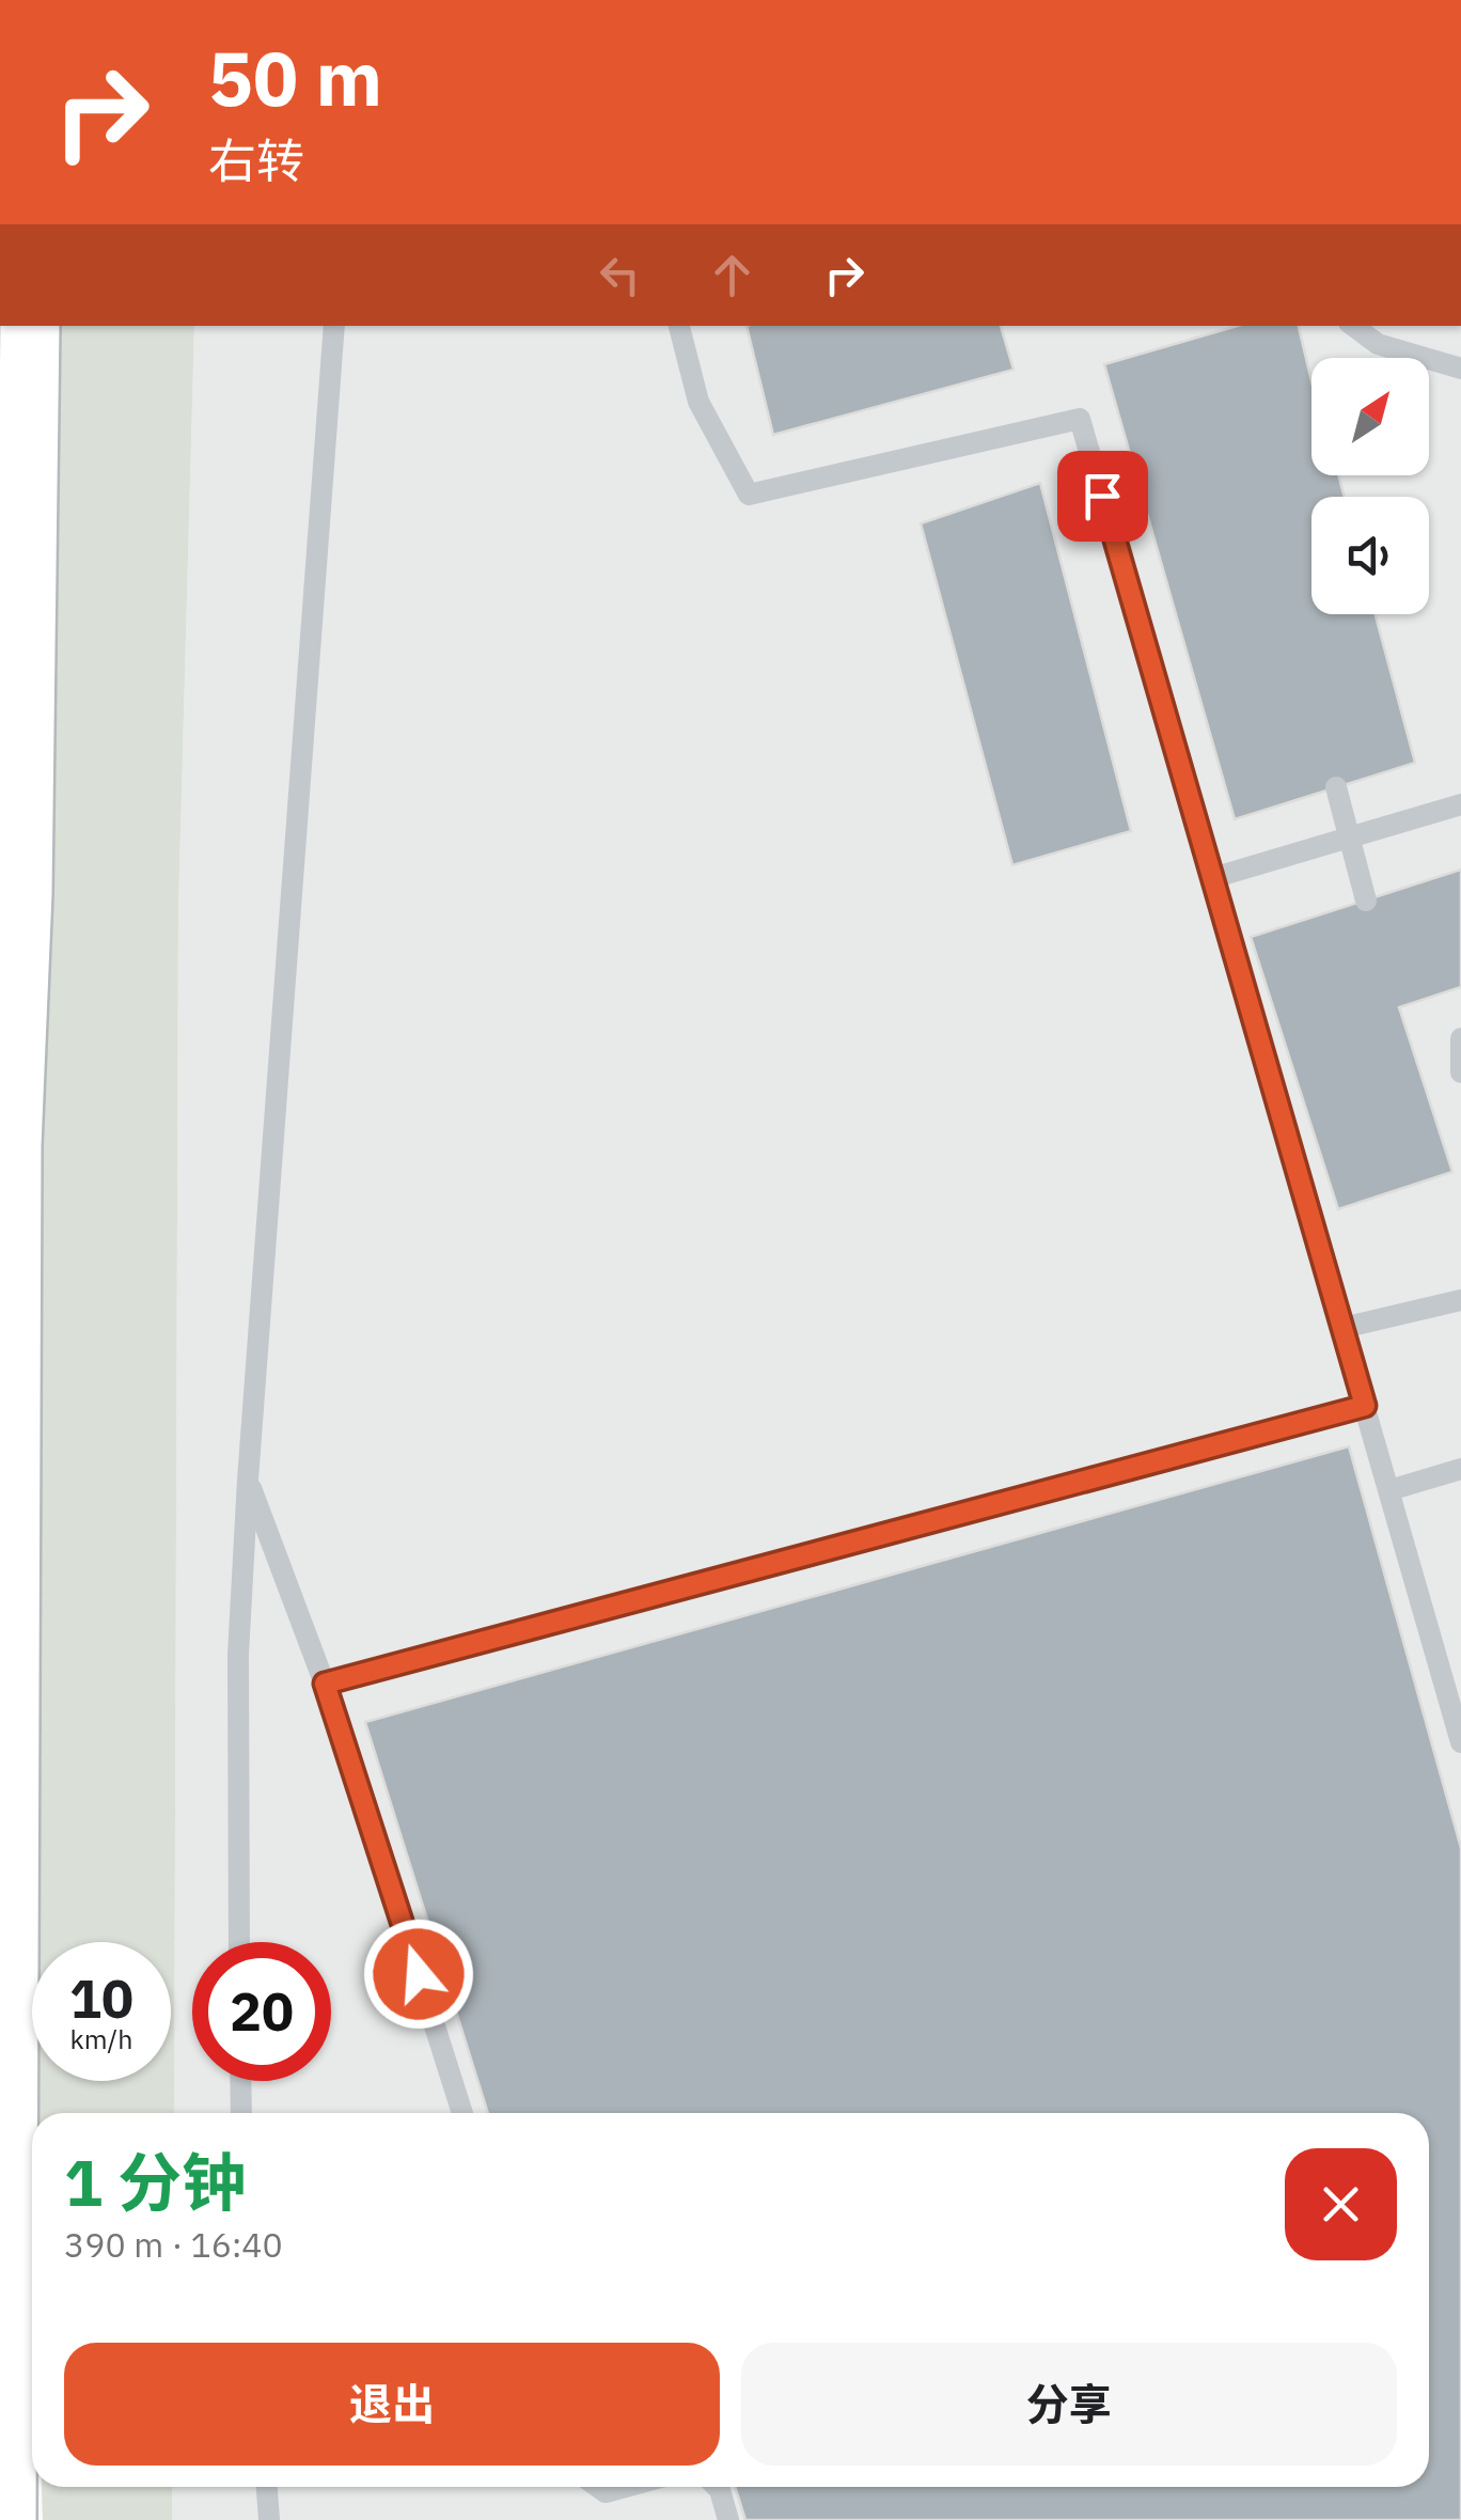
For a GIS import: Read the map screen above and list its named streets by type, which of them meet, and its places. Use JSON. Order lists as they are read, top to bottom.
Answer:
{
  "north": "top right",
  "page": {
    "turn": ["50 m", "右转"],
    "speed": "10 km/h",
    "limit": "20",
    "heading": ["1 分钟", "390 m · 16:40"],
    "buttons": ["退出", "分享"]
  }
}
